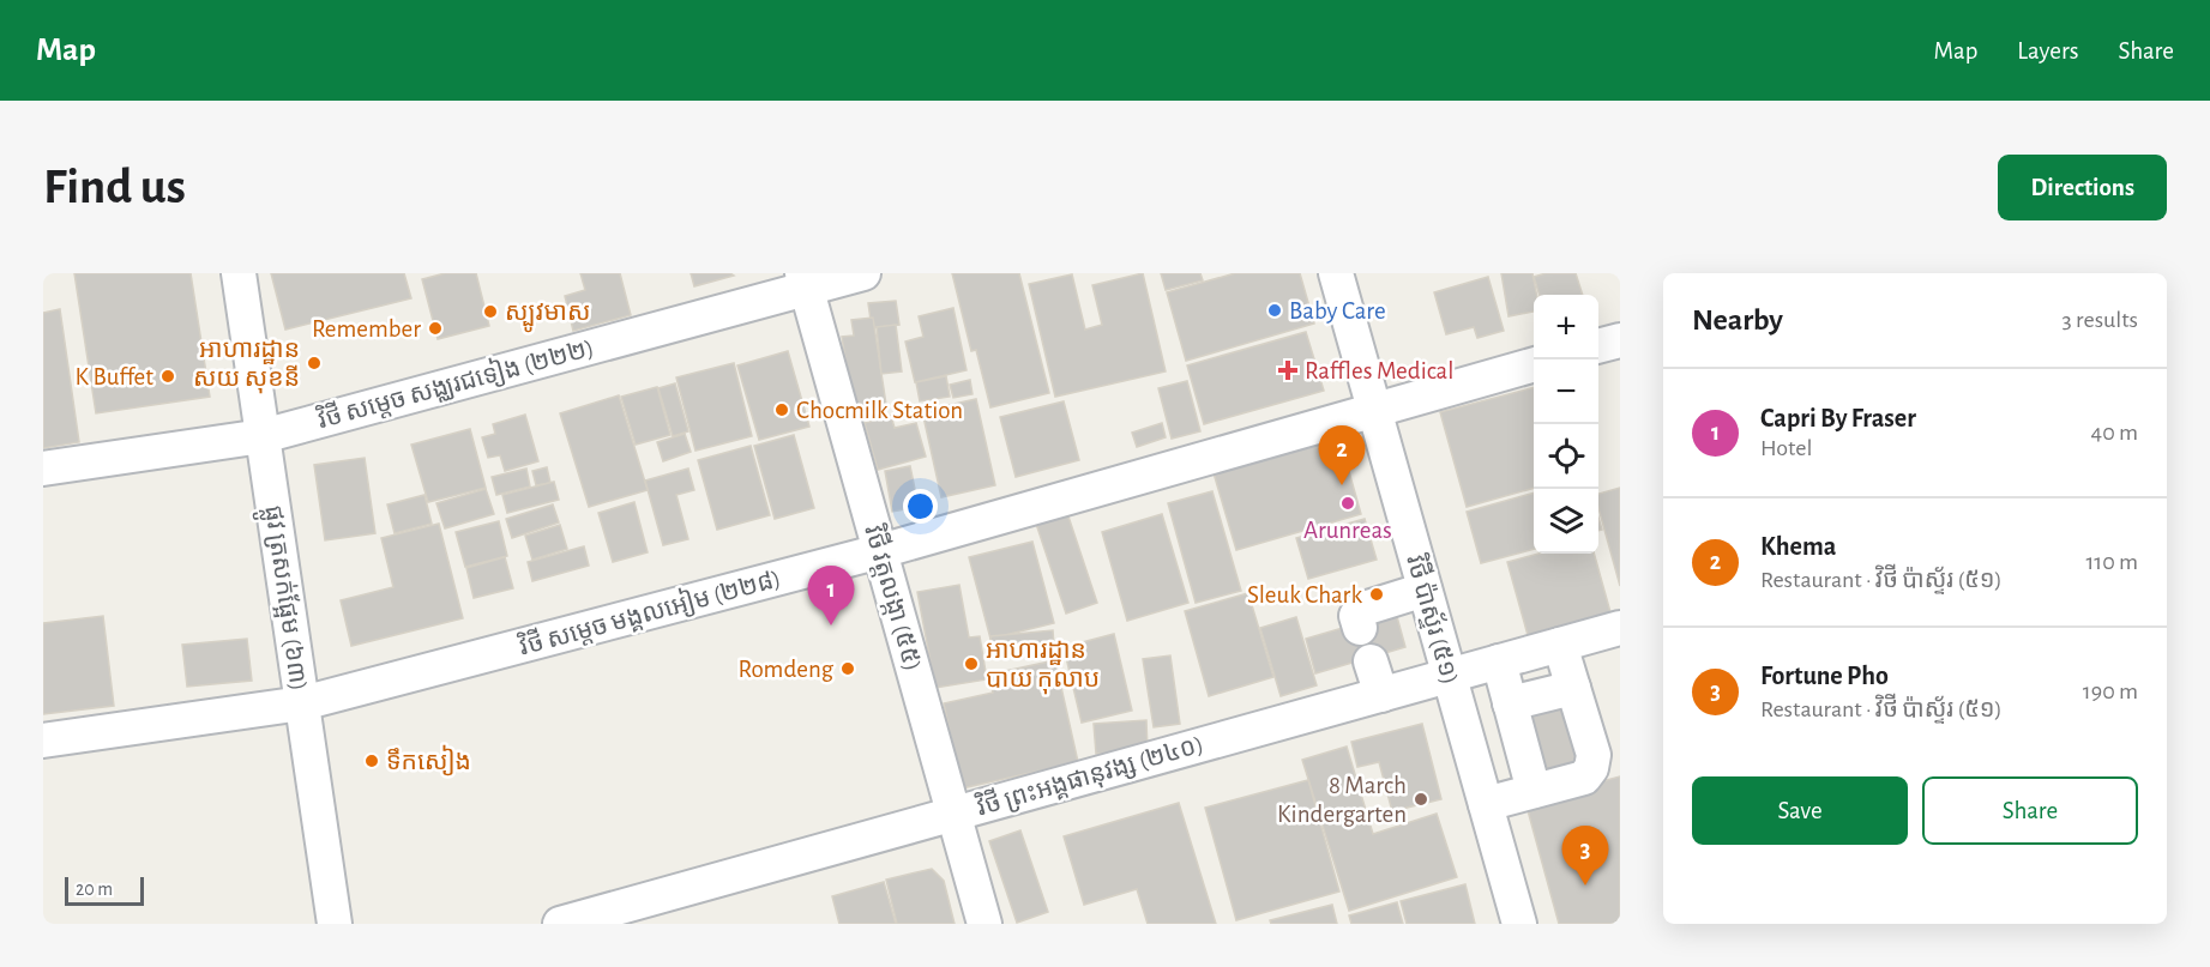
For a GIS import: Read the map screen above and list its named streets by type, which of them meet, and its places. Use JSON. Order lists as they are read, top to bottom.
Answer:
{
  "streets": {
    "street": [
      "វិថី សម្តេច សង្ឈរជទៀង (២២២)",
      "ផ្លូវ ត្រសក់ផ្អែម (៦៣)",
      "វិថី វត្តលង្កា (៥៥)",
      "វិថី សម្តេច មង្គលអៀម (២២៨)",
      "វិថី ប៉ាស្ទ័រ (៥១)",
      "វិថី ព្រះអង្គផានុវង្ស (២៤០)"
    ]
  },
  "crossings": [
    ["វិថី សម្តេច សង្ឈរជទៀង (២២២)", "ផ្លូវ ត្រសក់ផ្អែម (៦៣)"],
    ["វិថី សម្តេច សង្ឈរជទៀង (២២២)", "វិថី វត្តលង្កា (៥៥)"],
    ["ផ្លូវ ត្រសក់ផ្អែម (៦៣)", "វិថី សម្តេច មង្គលអៀម (២២៨)"],
    ["វិថី វត្តលង្កា (៥៥)", "វិថី សម្តេច មង្គលអៀម (២២៨)"],
    ["វិថី វត្តលង្កា (៥៥)", "វិថី ព្រះអង្គផានុវង្ស (២៤០)"],
    ["វិថី សម្តេច មង្គលអៀម (២២៨)", "វិថី ប៉ាស្ទ័រ (៥១)"],
    ["វិថី ប៉ាស្ទ័រ (៥១)", "វិថី ព្រះអង្គផានុវង្ស (២៤០)"]
  ],
  "places": {
    "other": [
      "Baby Care",
      "ស្បូវមាស",
      "Remember",
      "អាហារដ្ឋាន សយ សុខនី",
      "K Buffet",
      "Chocmilk Station",
      "Arunreas",
      "Sleuk Chark",
      "អាហារដ្ឋាន បាយ កុលាប",
      "Romdeng",
      "ទឹកសៀង",
      "8 March Kindergarten"
    ],
    "health": ["Raffles Medical"]
  },
  "scale_bar": "20 m",
  "page": {
    "header": "Map",
    "nav": ["Map", "Layers", "Share"],
    "buttons": [
      "Directions",
      ["Save", "Share"]
    ],
    "title": "Find us",
    "heading": ["Nearby", "3 results"],
    "map_buttons": ["+", "−"],
    "list": [
      {
        "mark": "1",
        "name": "Capri By Fraser",
        "note": "Hotel",
        "value": "40 m"
      },
      {
        "mark": "2",
        "name": "Khema",
        "note": "Restaurant · វិថី ប៉ាស្ទ័រ (៥១)",
        "value": "110 m"
      },
      {
        "mark": "3",
        "name": "Fortune Pho",
        "note": "Restaurant · វិថី ប៉ាស្ទ័រ (៥១)",
        "value": "190 m"
      }
    ],
    "pins": ["2", "1", "3"],
    "scale": "20 m"
  }
}
